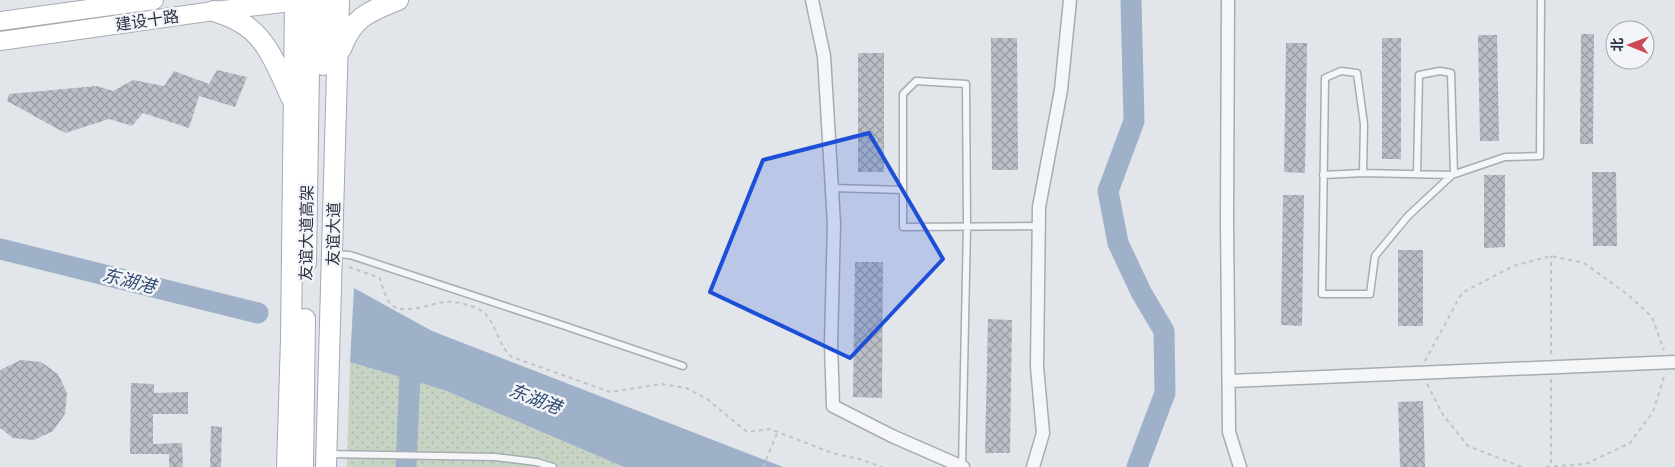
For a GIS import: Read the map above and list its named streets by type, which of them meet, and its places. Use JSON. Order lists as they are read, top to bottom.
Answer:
{
  "streets": {
    "main road": ["建设十路", "友谊大道高架", "友谊大道"]
  },
  "crossings": [
    ["建设十路", "友谊大道高架"],
    ["友谊大道高架", "友谊大道"]
  ],
  "water": ["东湖港"],
  "north": "left"
}
